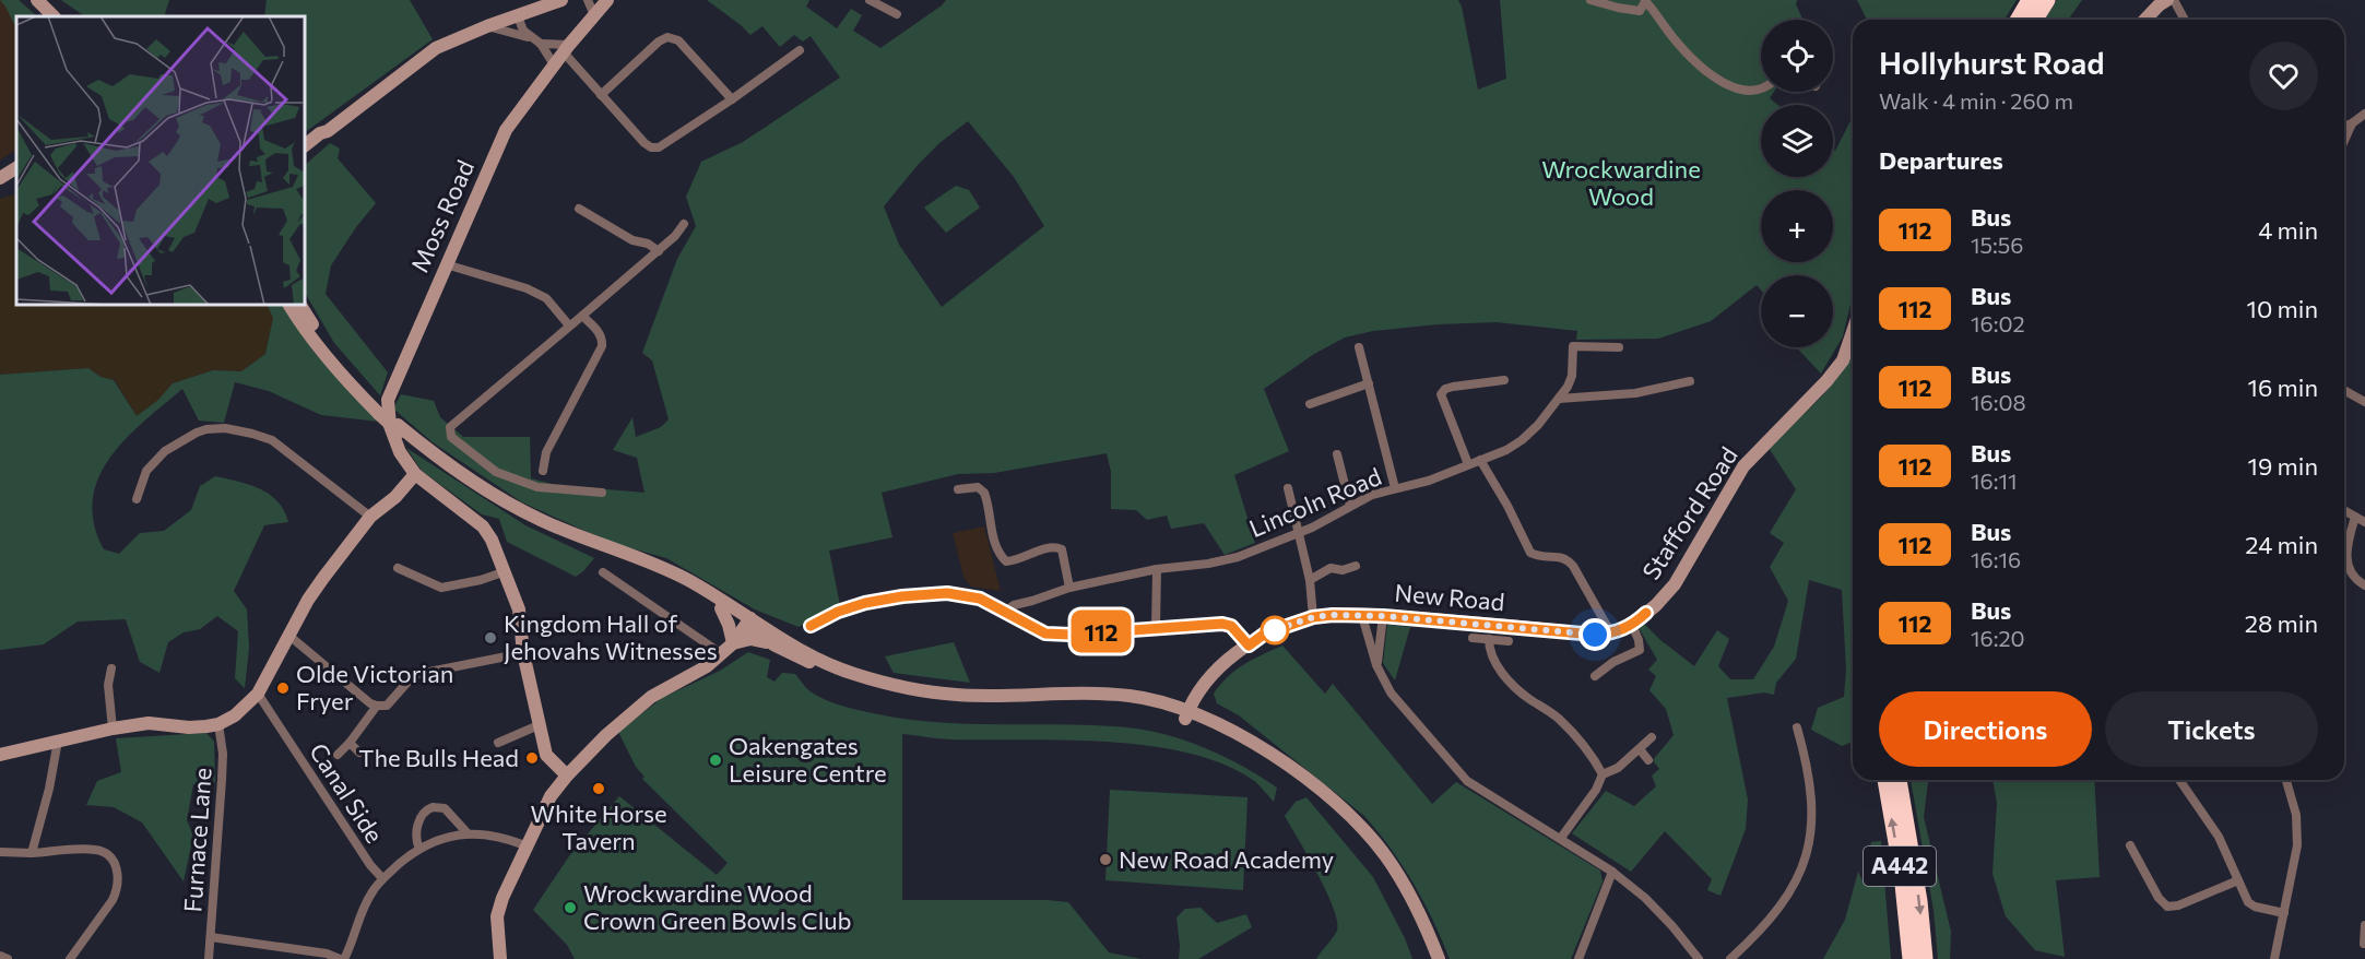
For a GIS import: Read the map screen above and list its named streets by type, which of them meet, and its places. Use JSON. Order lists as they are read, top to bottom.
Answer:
{
  "streets": {
    "highway": ["A442"],
    "street": [
      "Moss Road",
      "Lincoln Road",
      "Stafford Road",
      "New Road",
      "Canal Side",
      "Furnace Lane"
    ]
  },
  "crossings": [
    ["Stafford Road", "New Road"]
  ],
  "parks": ["Wrockwardine Wood"],
  "places": [
    "Kingdom Hall of Jehovahs Witnesses",
    "Olde Victorian Fryer",
    "The Bulls Head",
    "Oakengates Leisure Centre",
    "White Horse Tavern",
    "New Road Academy",
    "Wrockwardine Wood Crown Green Bowls Club"
  ],
  "lines": ["bus line 112"],
  "page": {
    "on_map": "112",
    "map_buttons": ["+", "−"],
    "heading": [
      ["Hollyhurst Road", "Walk · 4 min · 260 m"],
      "Departures"
    ],
    "list": [
      {
        "mark": "112",
        "name": "Bus",
        "note": "15:56",
        "value": "4 min"
      },
      {
        "mark": "112",
        "name": "Bus",
        "note": "16:02",
        "value": "10 min"
      },
      {
        "mark": "112",
        "name": "Bus",
        "note": "16:08",
        "value": "16 min"
      },
      {
        "mark": "112",
        "name": "Bus",
        "note": "16:11",
        "value": "19 min"
      },
      {
        "mark": "112",
        "name": "Bus",
        "note": "16:16",
        "value": "24 min"
      },
      {
        "mark": "112",
        "name": "Bus",
        "note": "16:20",
        "value": "28 min"
      }
    ],
    "buttons": ["Directions", "Tickets"]
  }
}
